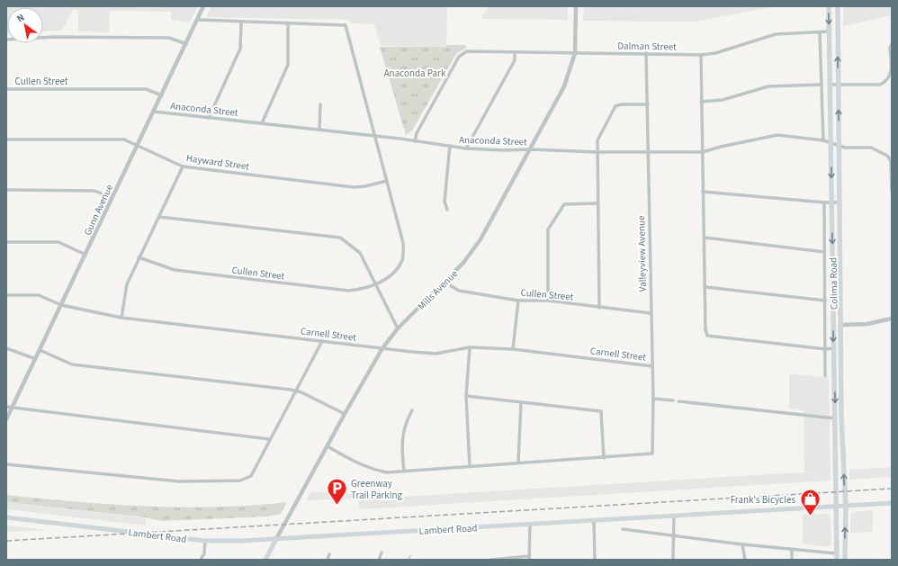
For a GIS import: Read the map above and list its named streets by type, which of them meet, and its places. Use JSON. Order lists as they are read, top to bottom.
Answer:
{
  "streets": {
    "main road": ["Colima Road", "Mills Avenue", "Lambert Road"],
    "street": [
      "Dalman Street",
      "Cullen Street",
      "Anaconda Street",
      "Hayward Street",
      "Gunn Avenue",
      "Valleyview Avenue",
      "Carnell Street"
    ]
  },
  "crossings": [
    ["Dalman Street", "Anaconda Street"],
    ["Dalman Street", "Valleyview Avenue"],
    ["Dalman Street", "Colima Road"],
    ["Dalman Street", "Mills Avenue"],
    ["Cullen Street", "Anaconda Street"],
    ["Cullen Street", "Hayward Street"],
    ["Cullen Street", "Gunn Avenue"],
    ["Cullen Street", "Valleyview Avenue"],
    ["Cullen Street", "Mills Avenue"],
    ["Anaconda Street", "Gunn Avenue"],
    ["Anaconda Street", "Valleyview Avenue"],
    ["Anaconda Street", "Colima Road"],
    ["Anaconda Street", "Mills Avenue"],
    ["Hayward Street", "Gunn Avenue"],
    ["Gunn Avenue", "Carnell Street"],
    ["Valleyview Avenue", "Carnell Street"],
    ["Colima Road", "Lambert Road"],
    ["Mills Avenue", "Carnell Street"],
    ["Mills Avenue", "Lambert Road"]
  ],
  "parks": ["Anaconda Park"],
  "places": {
    "parking": ["Greenway Trail Parking"],
    "shop": ["Frank's Bicycles"]
  },
  "north": "top left"
}
